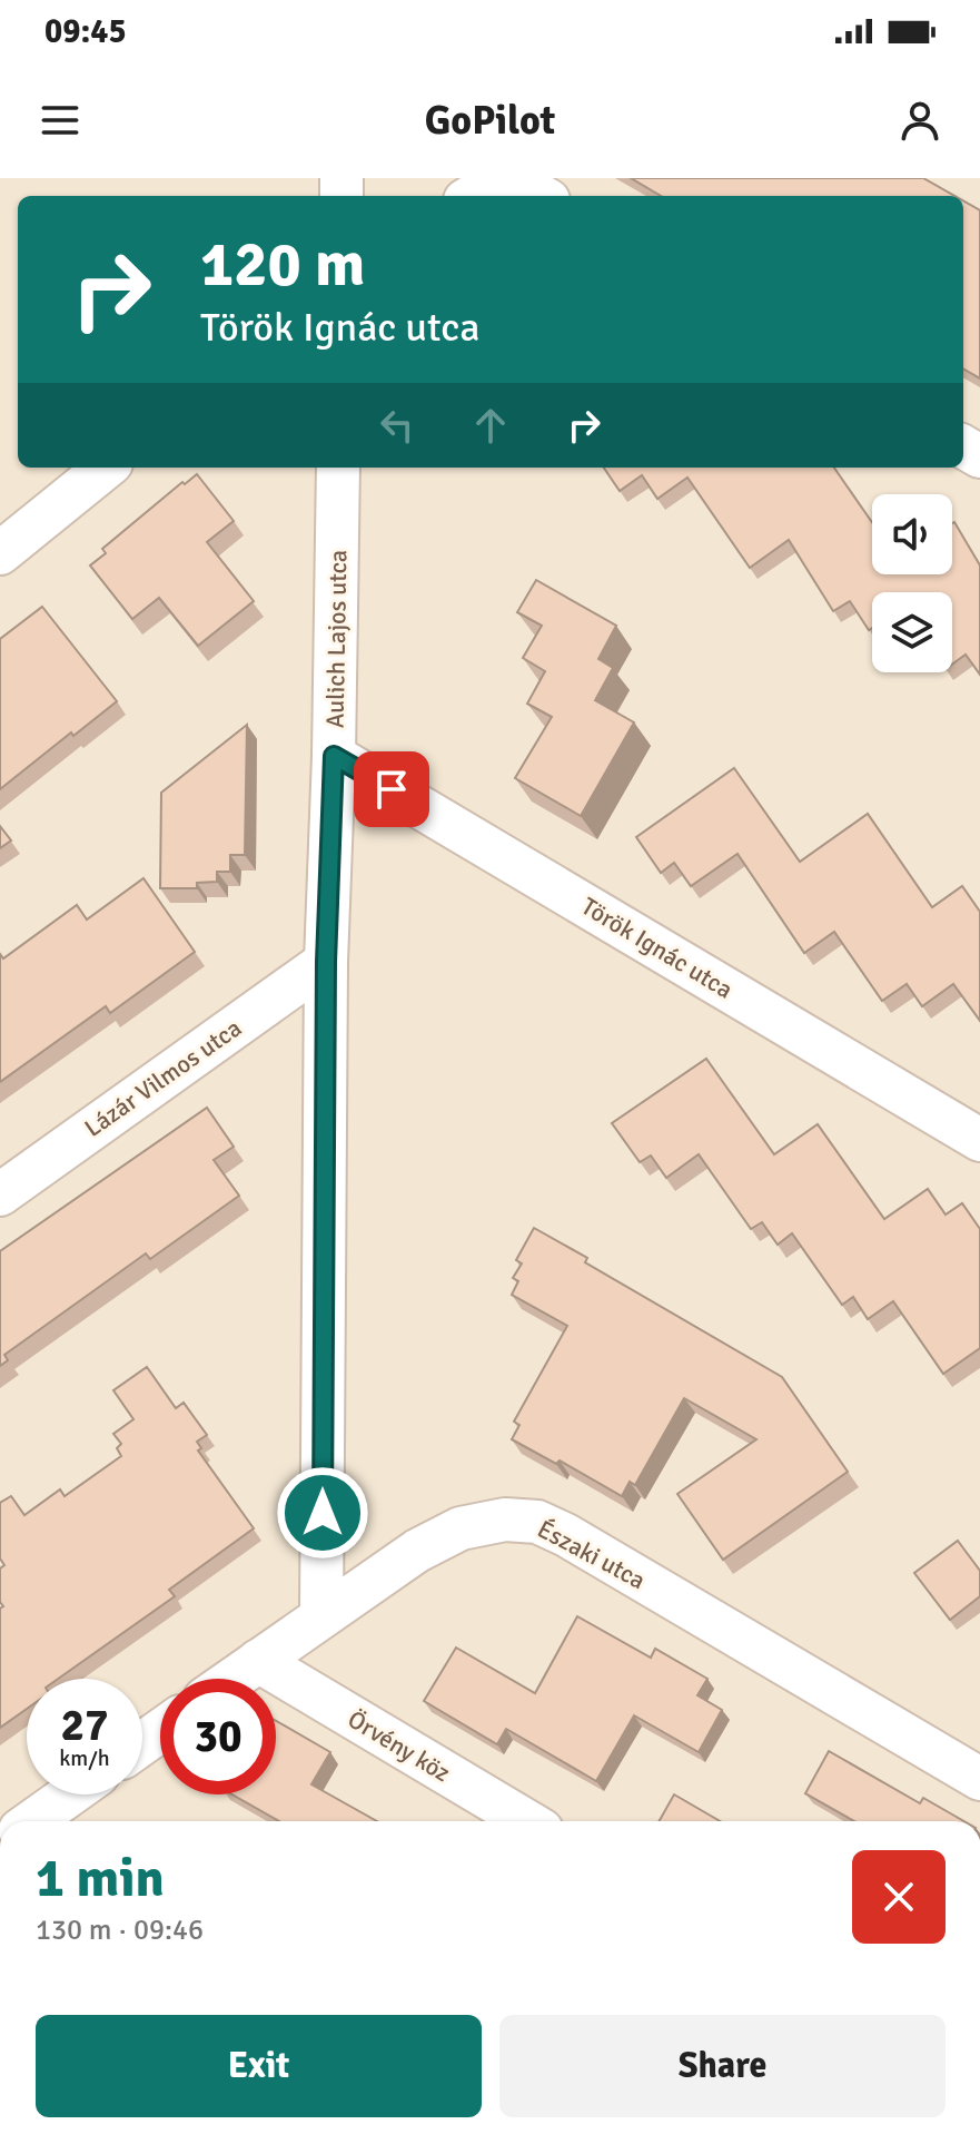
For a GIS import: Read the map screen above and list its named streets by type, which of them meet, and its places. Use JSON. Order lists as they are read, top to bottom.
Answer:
{
  "streets": {
    "street": [
      "Aulich Lajos utca",
      "Török Ignác utca",
      "Lázár Vilmos utca",
      "Északi utca",
      "Örvény köz"
    ]
  },
  "crossings": [
    ["Aulich Lajos utca", "Török Ignác utca"],
    ["Aulich Lajos utca", "Lázár Vilmos utca"],
    ["Aulich Lajos utca", "Északi utca"],
    ["Északi utca", "Örvény köz"]
  ],
  "page": {
    "status": "09:45",
    "header": "GoPilot",
    "turn": ["120 m", "Török Ignác utca"],
    "speed": "27 km/h",
    "limit": "30",
    "heading": ["1 min", "130 m · 09:46"],
    "buttons": ["Exit", "Share"]
  }
}
